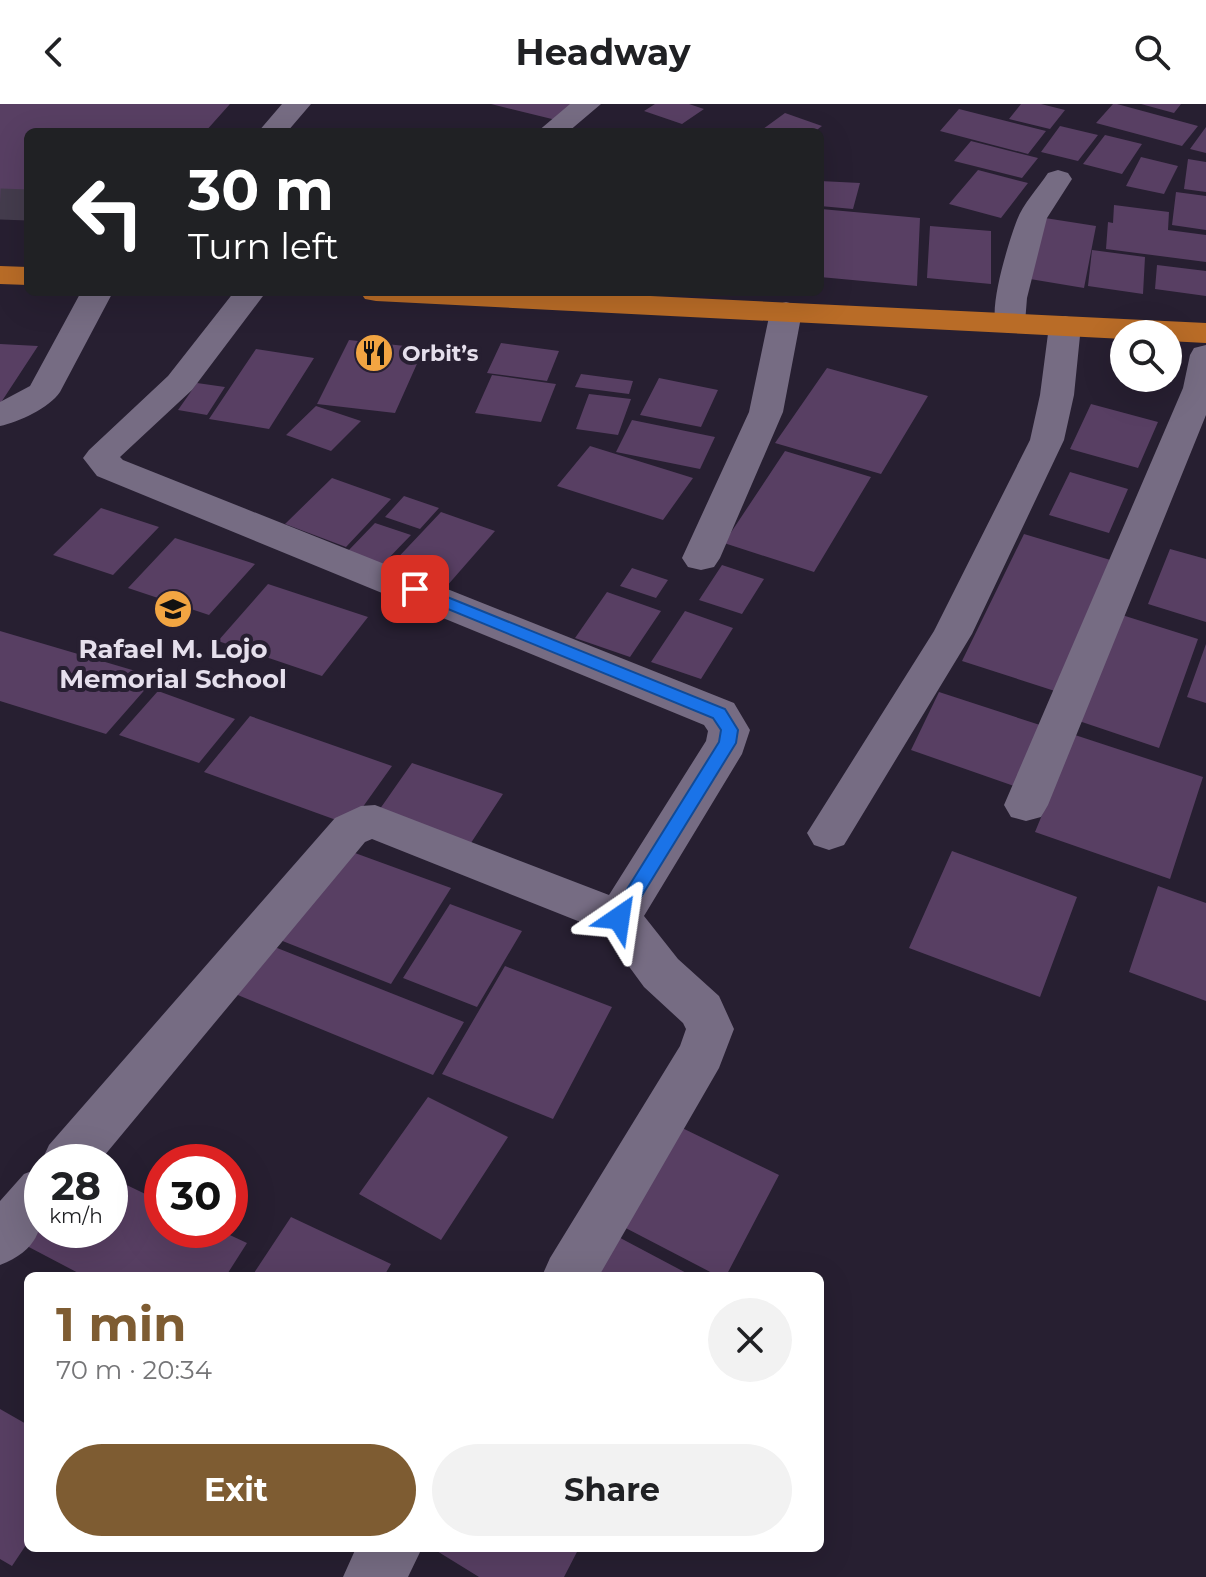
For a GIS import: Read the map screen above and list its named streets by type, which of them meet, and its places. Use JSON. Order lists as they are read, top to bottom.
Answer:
{
  "places": {
    "restaurant": ["Orbit’s"],
    "school or university": ["Rafael M. Lojo Memorial School"]
  },
  "page": {
    "header": "Headway",
    "turn": ["30 m", "Turn left"],
    "speed": "28 km/h",
    "limit": "30",
    "heading": ["1 min", "70 m · 20:34"],
    "buttons": ["Exit", "Share"]
  }
}
